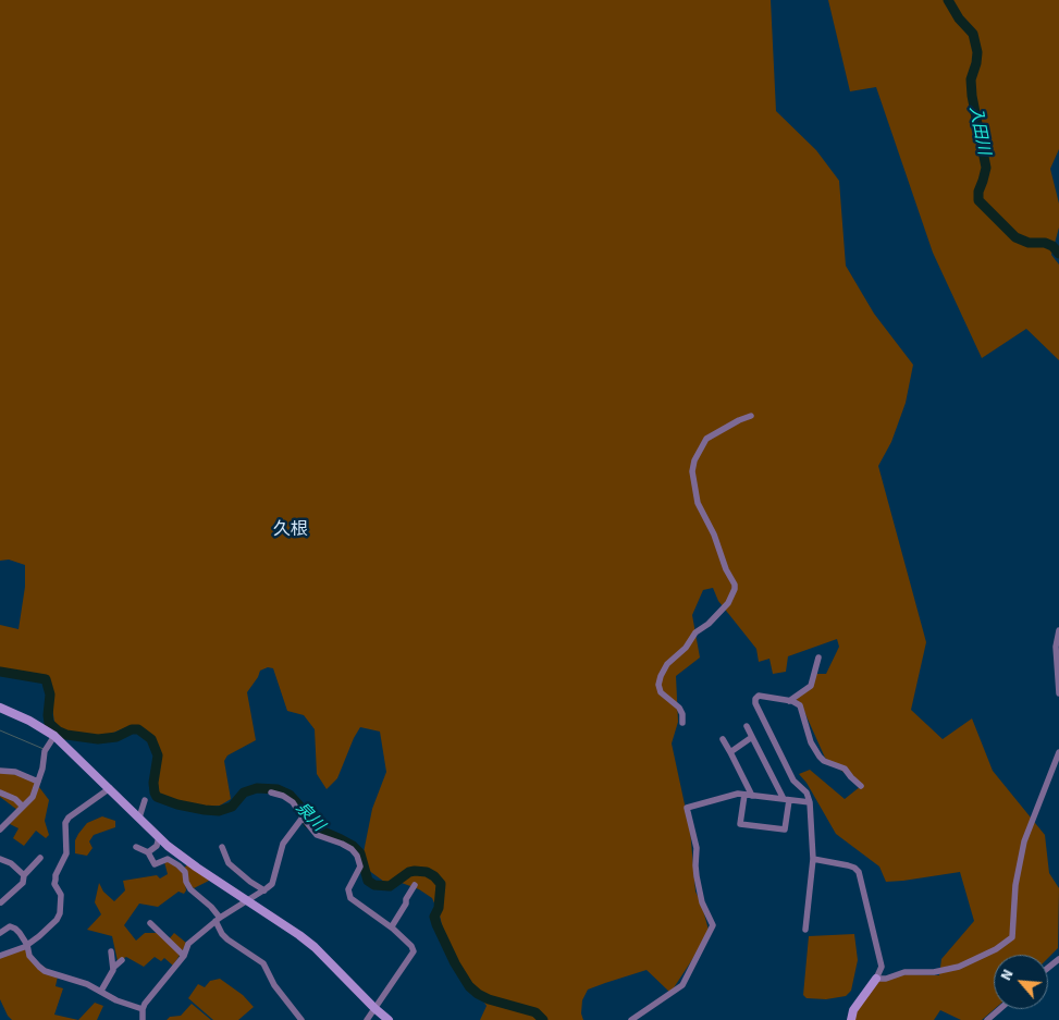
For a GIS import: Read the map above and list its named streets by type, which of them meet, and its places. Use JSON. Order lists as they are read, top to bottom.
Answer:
{
  "districts": ["久根"],
  "water": ["入田川", "泉川"],
  "north": "top left"
}
